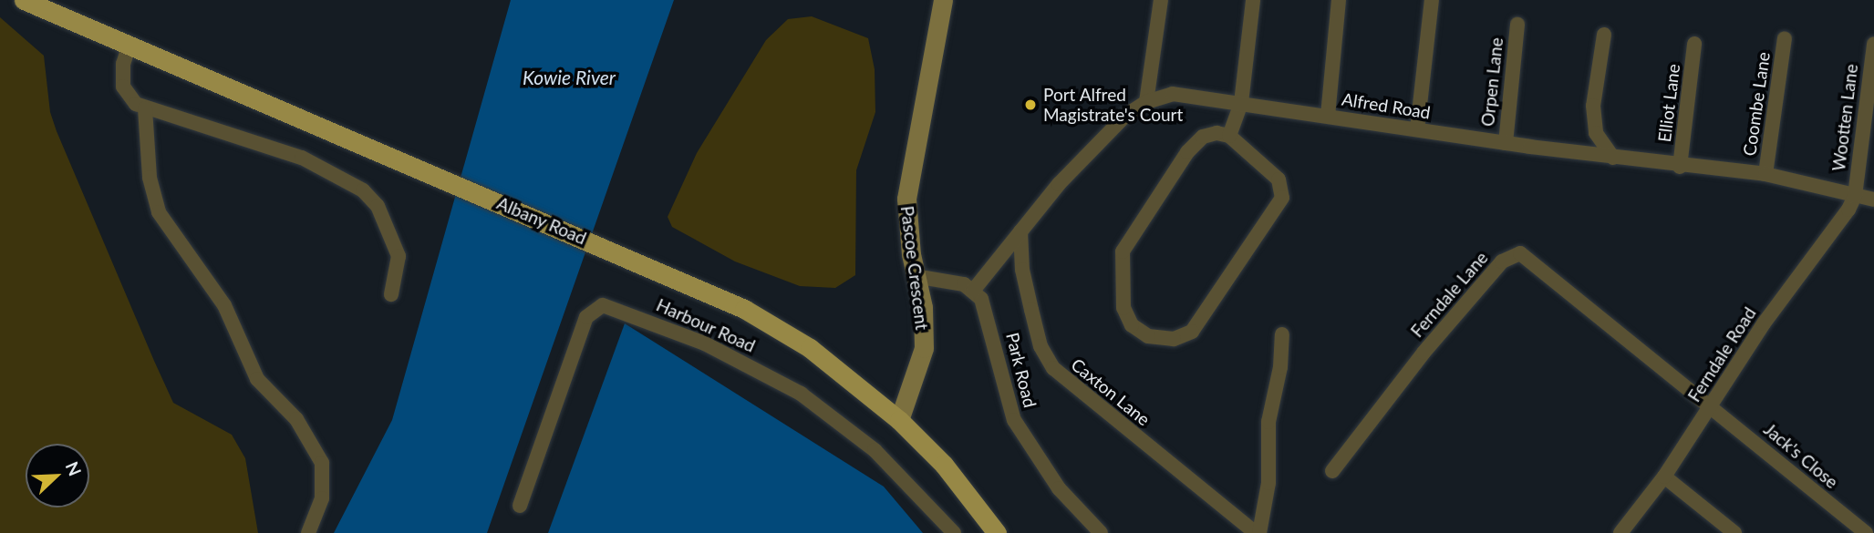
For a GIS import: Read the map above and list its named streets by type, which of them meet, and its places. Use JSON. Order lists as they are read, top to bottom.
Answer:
{
  "streets": {
    "main road": ["Albany Road"],
    "street": [
      "Orpen Lane",
      "Elliot Lane",
      "Coombe Lane",
      "Alfred Road",
      "Wootten Lane",
      "Pascoe Crescent",
      "Ferndale Lane",
      "Harbour Road",
      "Ferndale Road",
      "Park Road",
      "Caxton Lane",
      "Jack's Close"
    ]
  },
  "crossings": [
    ["Orpen Lane", "Alfred Road"],
    ["Elliot Lane", "Alfred Road"],
    ["Coombe Lane", "Alfred Road"],
    ["Alfred Road", "Wootten Lane"],
    ["Alfred Road", "Ferndale Road"],
    ["Alfred Road", "Park Road"],
    ["Alfred Road", "Caxton Lane"],
    ["Wootten Lane", "Ferndale Road"],
    ["Albany Road", "Pascoe Crescent"],
    ["Ferndale Lane", "Ferndale Road"],
    ["Ferndale Lane", "Jack's Close"],
    ["Ferndale Road", "Jack's Close"]
  ],
  "water": ["Kowie River"],
  "places": ["Port Alfred Magistrate's Court"],
  "north": "top right"
}
